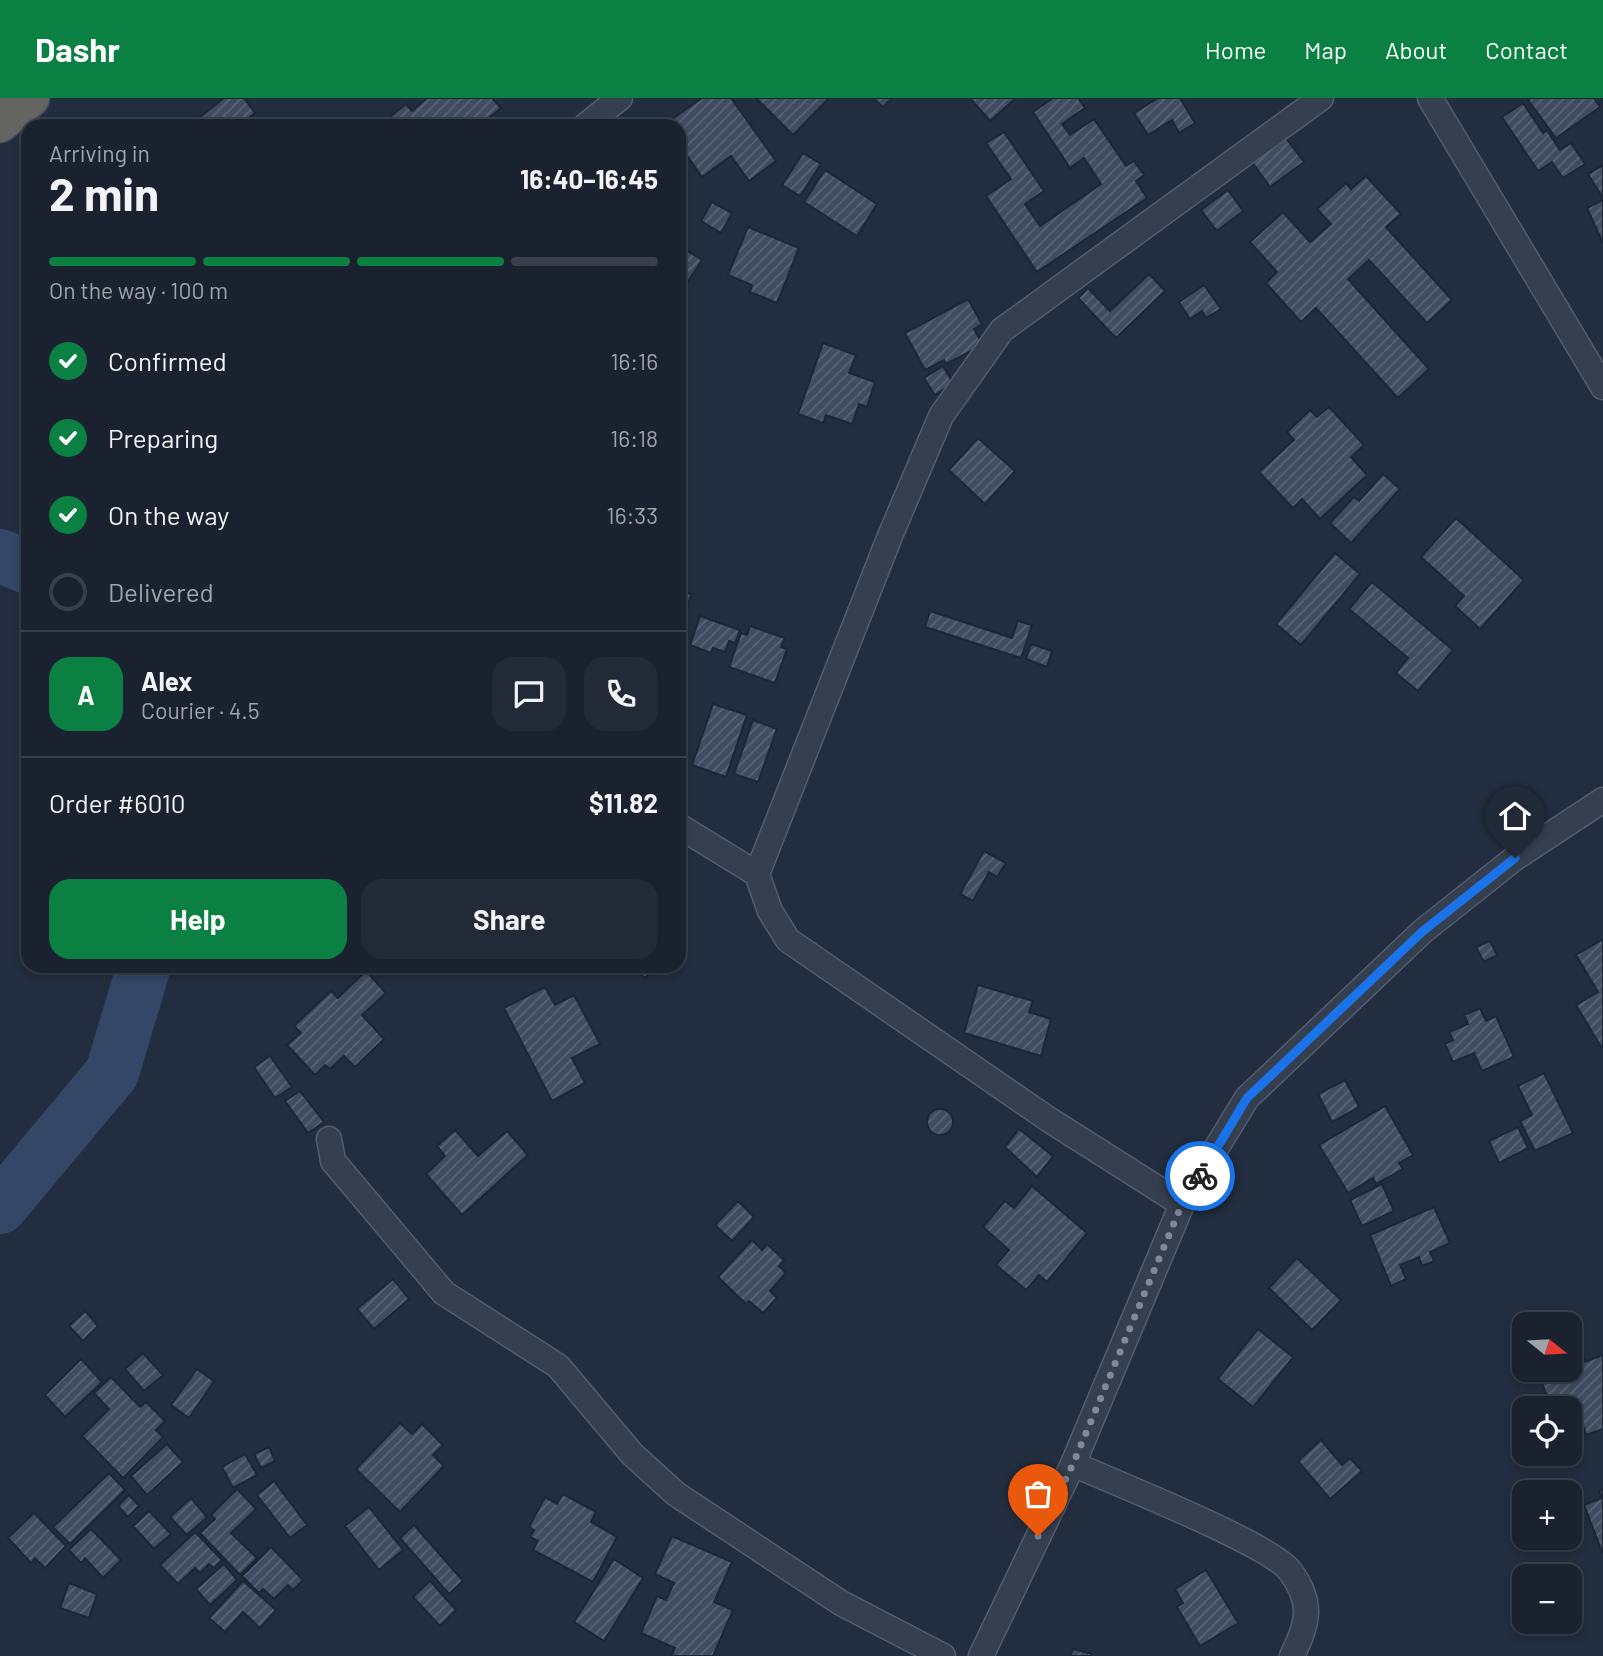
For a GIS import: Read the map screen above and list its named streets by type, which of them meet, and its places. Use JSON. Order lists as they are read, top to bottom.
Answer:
{
  "north": "right",
  "page": {
    "header": "Dashr",
    "nav": [
      "Home",
      "Map",
      "About",
      "Contact"
    ],
    "heading": ["2 min", "Arriving in", "16:40–16:45"],
    "panel": [
      "Alex",
      "Courier · 4.5",
      "Order #6010",
      "$11.82"
    ],
    "bar": "On the way · 100 m",
    "list": [
      ["Confirmed", "16:16"],
      ["Preparing", "16:18"],
      ["On the way", "16:33"],
      "Delivered"
    ],
    "round": "A",
    "buttons": ["Help", "Share"],
    "map_buttons": ["+", "−"]
  }
}
